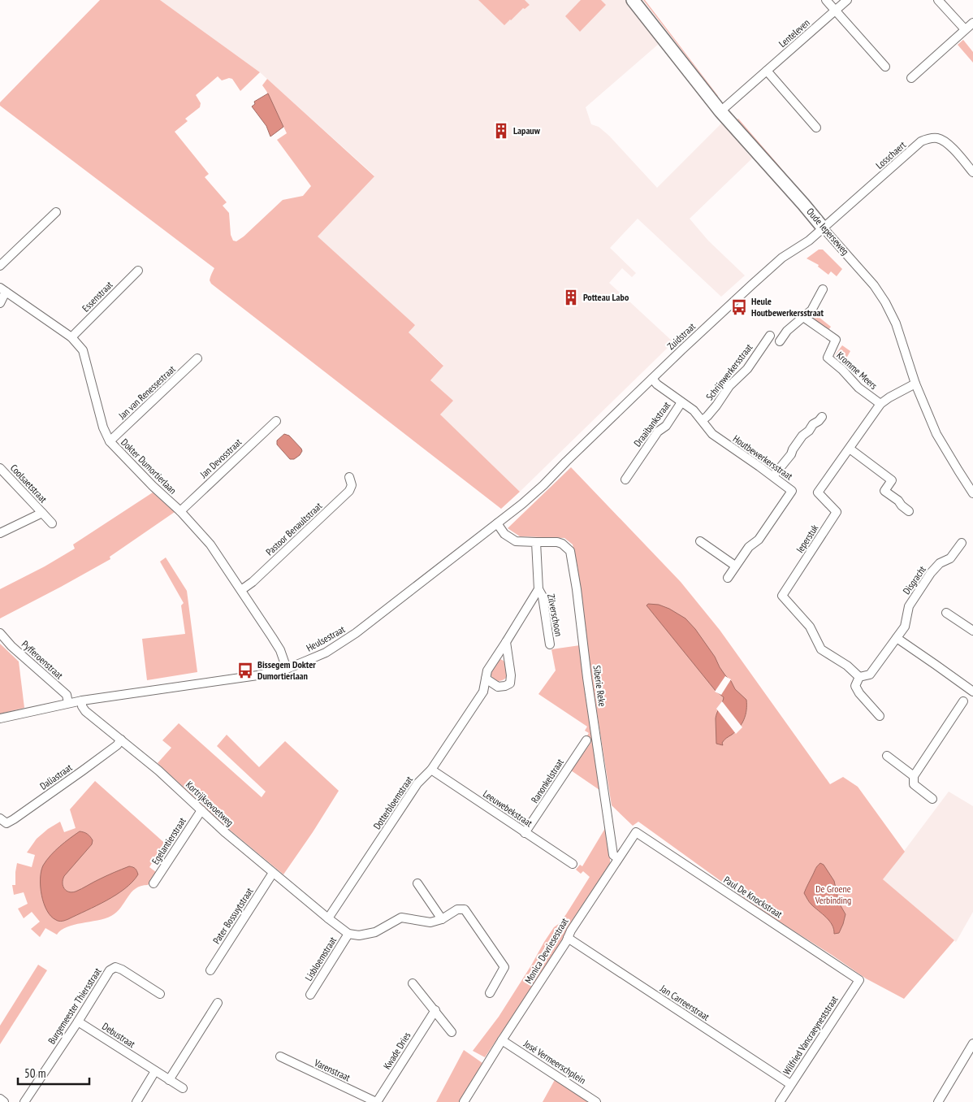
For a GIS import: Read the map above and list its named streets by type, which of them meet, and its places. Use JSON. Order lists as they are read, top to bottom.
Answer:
{
  "streets": {
    "street": [
      "Lenteleven",
      "Losschaert",
      "Oude Ieperseweg",
      "Essenstraat",
      "Zuidstraat",
      "Kromme Meers",
      "Schrijnwerkersstraat",
      "Jan van Renessestraat",
      "Draaibankstraat",
      "Houtbewerkersstraat",
      "Jan Devosstraat",
      "Dokter Dumortierlaan",
      "Coolsaetstraat",
      "Pastoor Benaultstraat",
      "Ieperstuk",
      "Disgracht",
      "Zilverschoon",
      "Heulsestraat",
      "Pyfferoenstraat",
      "Siberie Reke",
      "Daliastraat",
      "Ranonkelstraat",
      "Dotterbloemstraat",
      "Kortrijksevoetweg",
      "Leeuwebekstraat",
      "Egelantierstraat",
      "Paul De Knockstraat",
      "Pater Bossuytstraat",
      "Monica Devriesestraat",
      "Lisbloemstraat",
      "Jan Carreerstraat",
      "Burgemeester Thiersstraat",
      "Debustraat",
      "Wilfried Vancraeyneststraat",
      "Kwade Dries",
      "José Vermeerschplein",
      "Varenstraat"
    ]
  },
  "crossings": [
    ["Lenteleven", "Oude Ieperseweg"],
    ["Losschaert", "Oude Ieperseweg"],
    ["Losschaert", "Zuidstraat"],
    ["Oude Ieperseweg", "Zuidstraat"],
    ["Oude Ieperseweg", "Ieperstuk"],
    ["Essenstraat", "Dokter Dumortierlaan"],
    ["Zuidstraat", "Houtbewerkersstraat"],
    ["Zuidstraat", "Heulsestraat"],
    ["Kromme Meers", "Ieperstuk"],
    ["Schrijnwerkersstraat", "Houtbewerkersstraat"],
    ["Jan van Renessestraat", "Dokter Dumortierlaan"],
    ["Draaibankstraat", "Houtbewerkersstraat"],
    ["Jan Devosstraat", "Dokter Dumortierlaan"],
    ["Dokter Dumortierlaan", "Pastoor Benaultstraat"],
    ["Dokter Dumortierlaan", "Heulsestraat"],
    ["Ieperstuk", "Disgracht"],
    ["Zilverschoon", "Dotterbloemstraat"],
    ["Heulsestraat", "Pyfferoenstraat"],
    ["Heulsestraat", "Kortrijksevoetweg"],
    ["Siberie Reke", "Monica Devriesestraat"],
    ["Daliastraat", "Kortrijksevoetweg"],
    ["Ranonkelstraat", "Leeuwebekstraat"],
    ["Dotterbloemstraat", "Kortrijksevoetweg"],
    ["Dotterbloemstraat", "Leeuwebekstraat"],
    ["Kortrijksevoetweg", "Egelantierstraat"],
    ["Kortrijksevoetweg", "Pater Bossuytstraat"],
    ["Kortrijksevoetweg", "Lisbloemstraat"],
    ["Paul De Knockstraat", "Monica Devriesestraat"],
    ["Paul De Knockstraat", "Wilfried Vancraeyneststraat"],
    ["Monica Devriesestraat", "Jan Carreerstraat"],
    ["Monica Devriesestraat", "José Vermeerschplein"],
    ["Jan Carreerstraat", "Wilfried Vancraeyneststraat"],
    ["Burgemeester Thiersstraat", "Debustraat"],
    ["Kwade Dries", "Varenstraat"]
  ],
  "parks": ["De Groene Verbinding"],
  "places": {
    "building": ["Lapauw", "Potteau Labo"],
    "bus stop": ["Heule Houtbewerkersstraat", "Bissegem Dokter Dumortierlaan"]
  },
  "scale_bar": "50 m"
}
